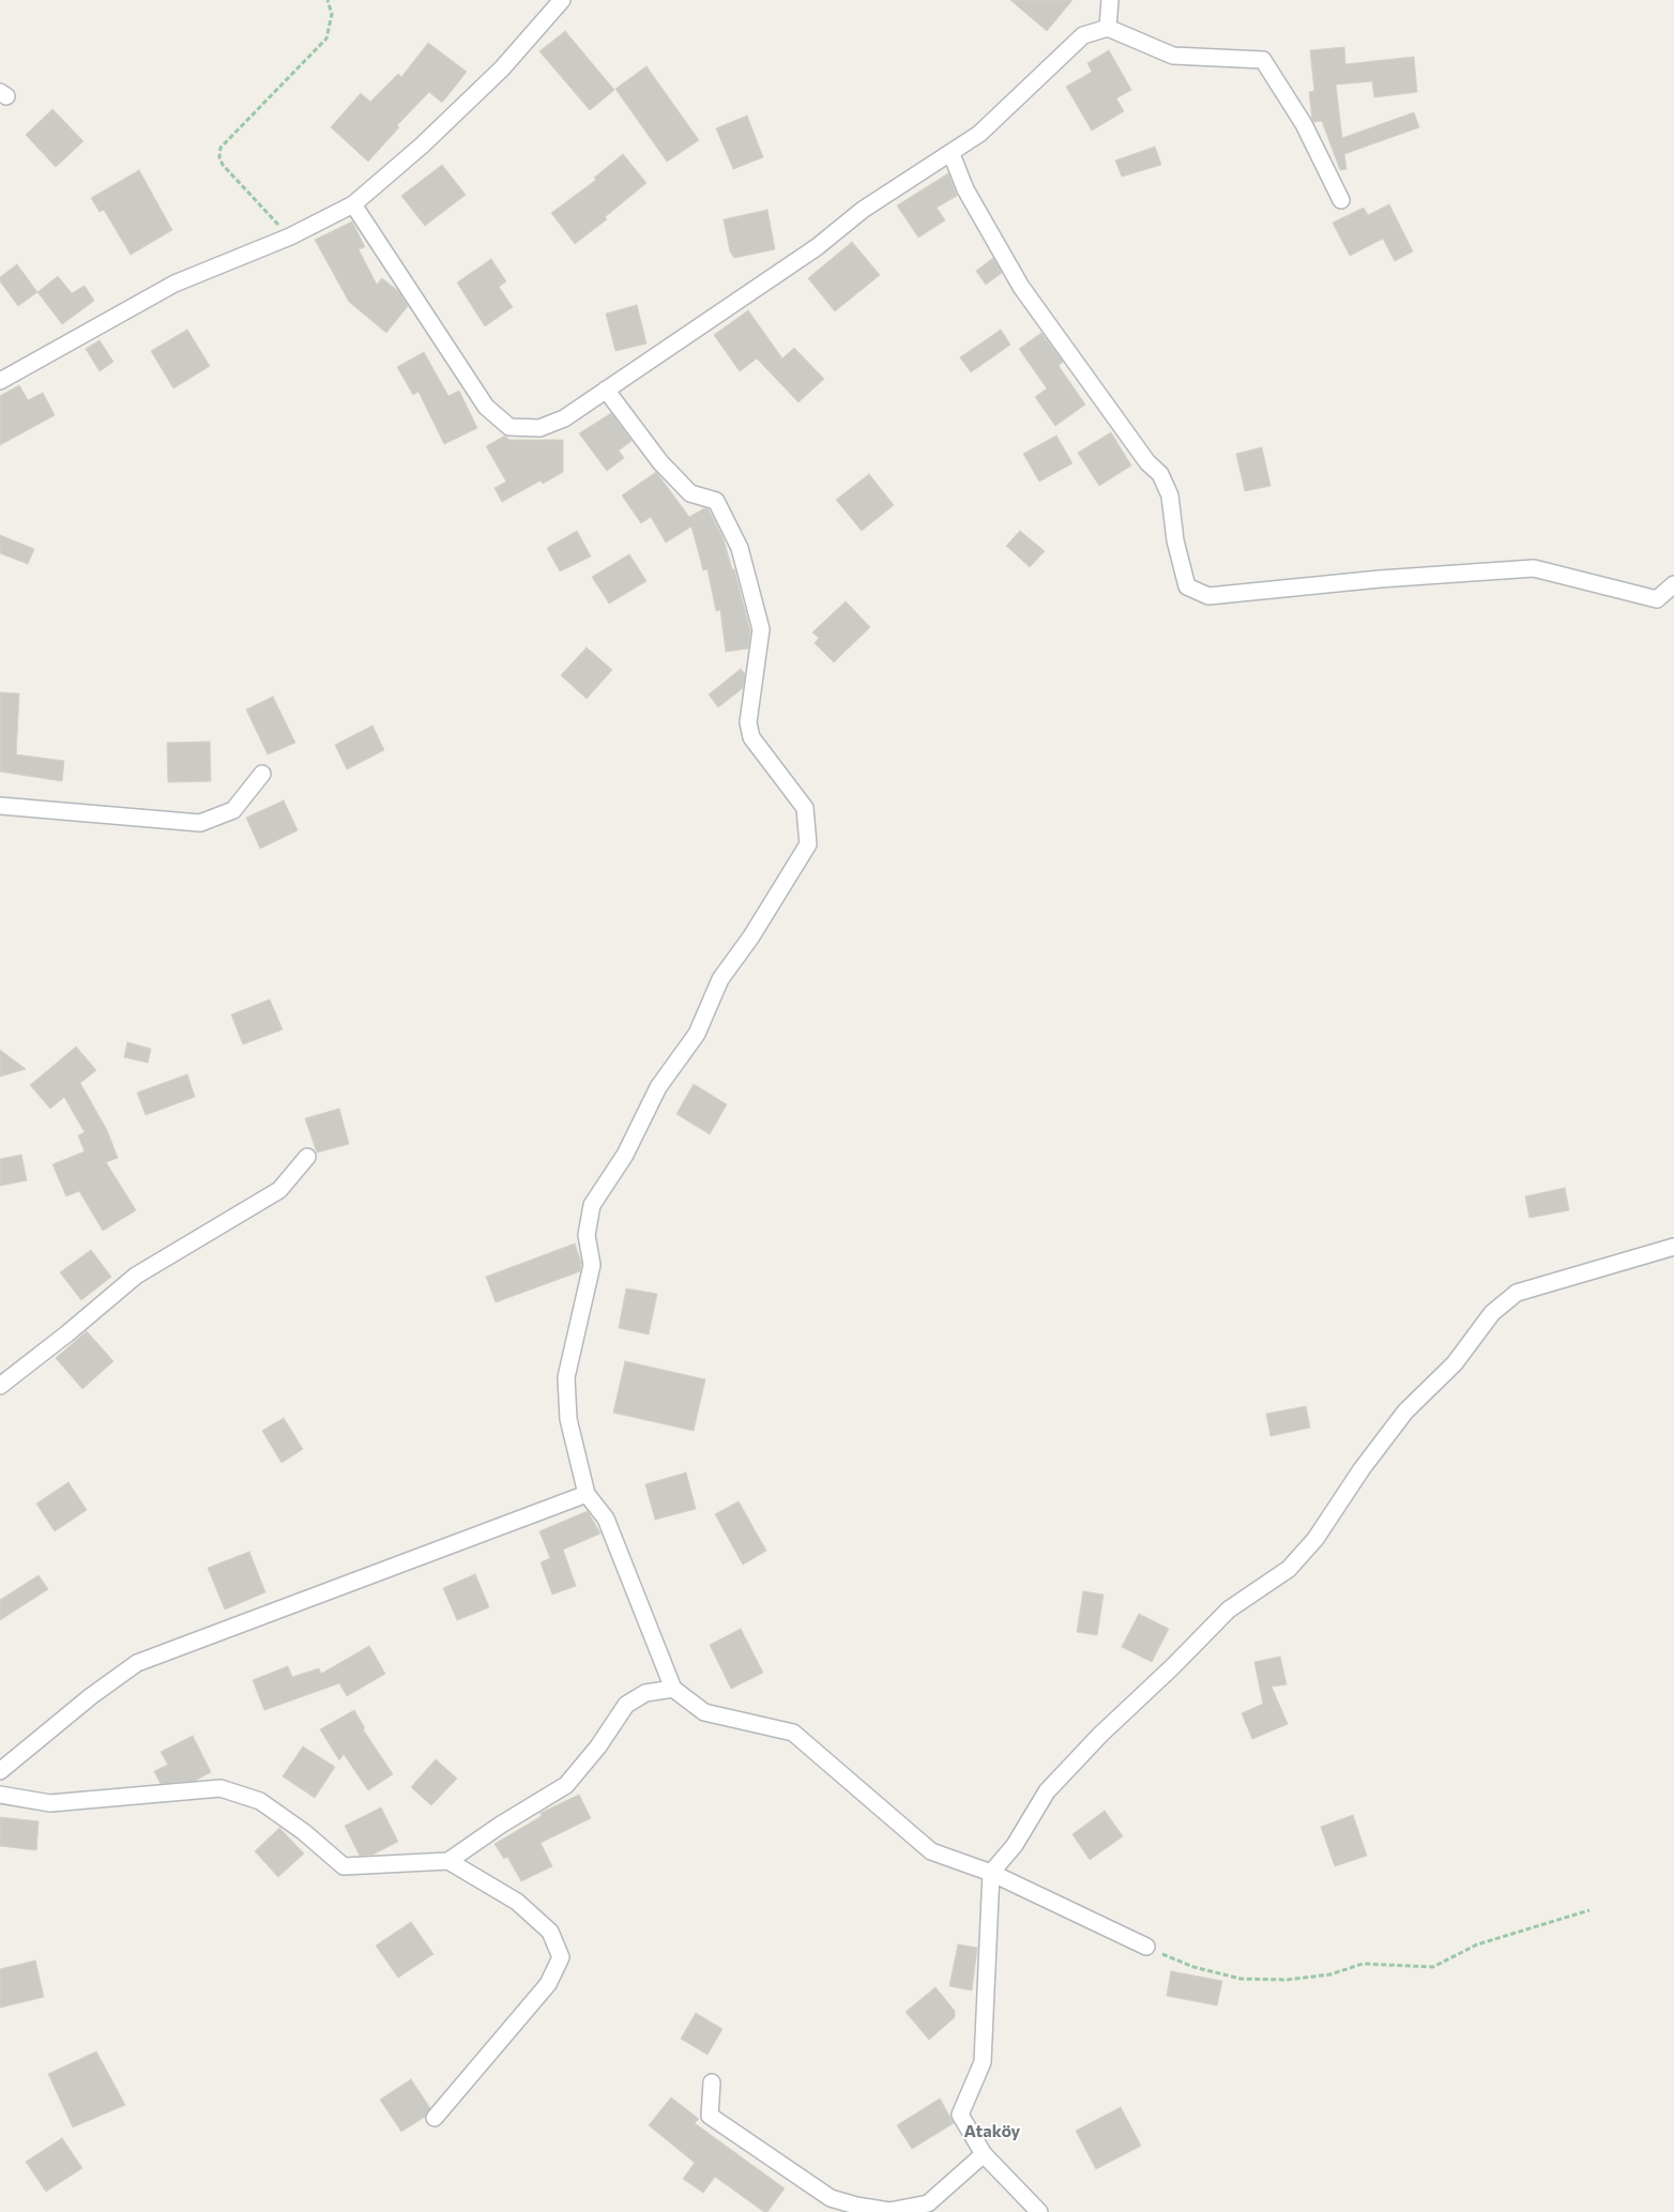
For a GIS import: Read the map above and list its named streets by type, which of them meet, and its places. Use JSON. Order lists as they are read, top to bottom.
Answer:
{
  "districts": ["Ataköy"]
}
